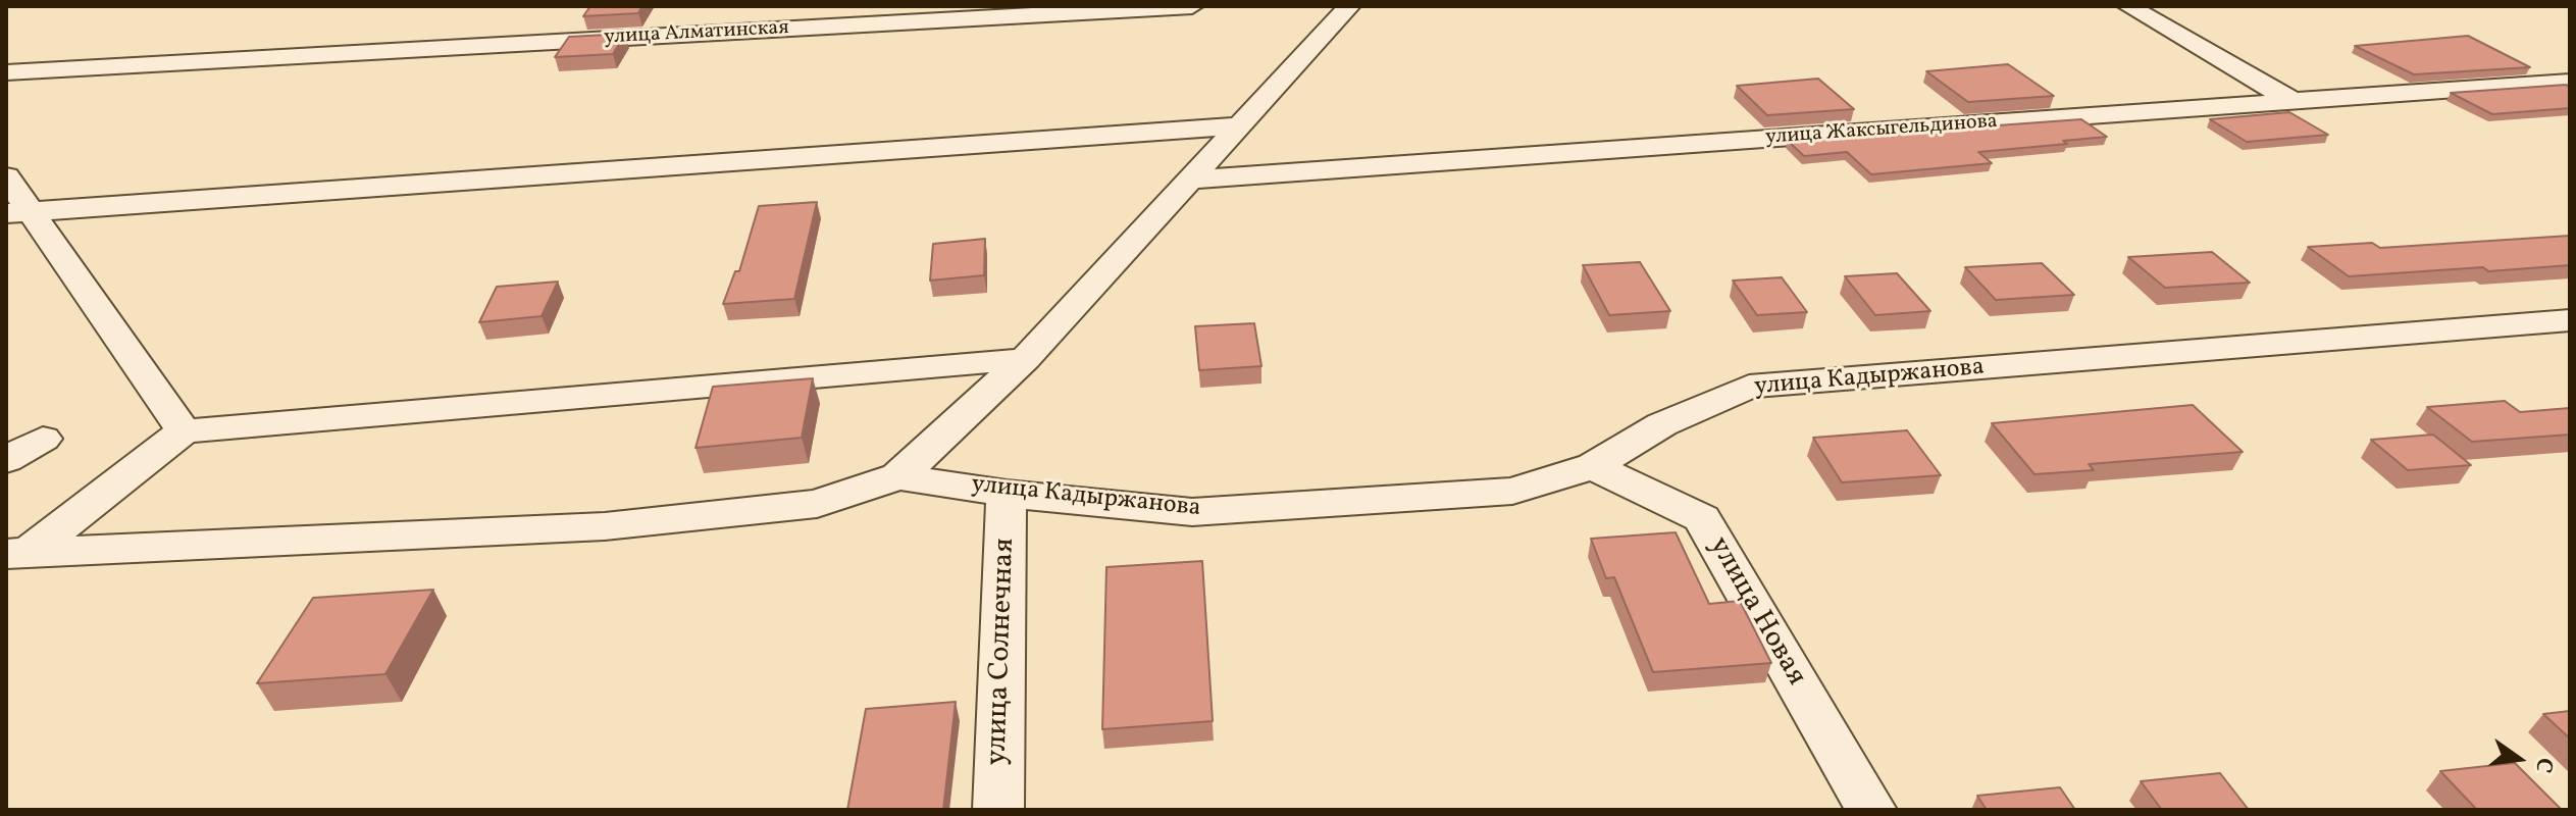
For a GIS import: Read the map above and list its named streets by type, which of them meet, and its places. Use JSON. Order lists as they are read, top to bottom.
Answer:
{
  "streets": {
    "street": [
      "улица Алматинская",
      "улица Жаксыгельдинова",
      "улица Кадыржанова",
      "улица Новая",
      "улица Солнечная"
    ]
  },
  "crossings": [
    ["улица Кадыржанова", "улица Новая"],
    ["улица Кадыржанова", "улица Солнечная"]
  ],
  "north": "right"
}
